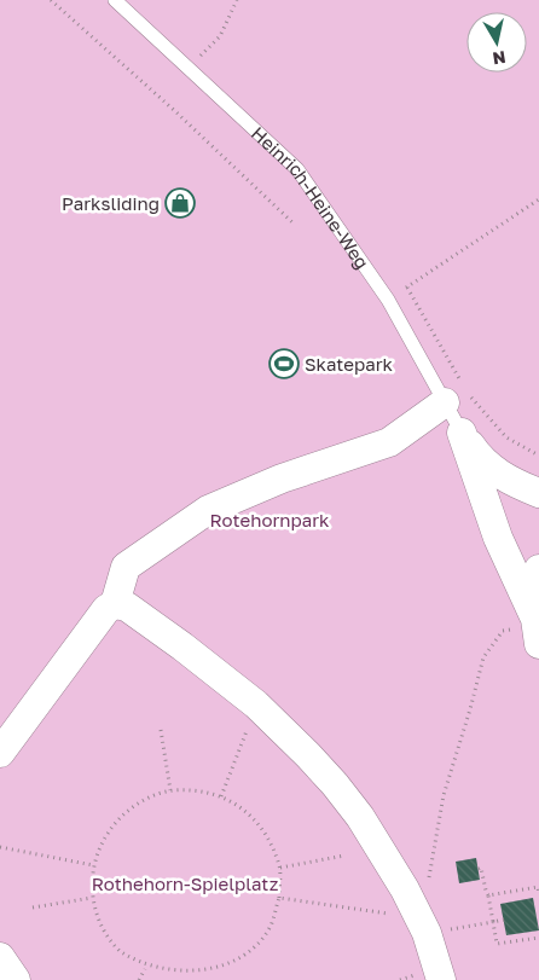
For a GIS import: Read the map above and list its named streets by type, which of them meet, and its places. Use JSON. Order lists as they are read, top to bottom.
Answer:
{
  "streets": {
    "street": ["Heinrich-Heine-Weg"]
  },
  "parks": ["Rotehornpark", "Rothehorn-Spielplatz"],
  "places": {
    "shop": ["Parksliding"],
    "sports": ["Skatepark"]
  },
  "north": "bottom"
}
